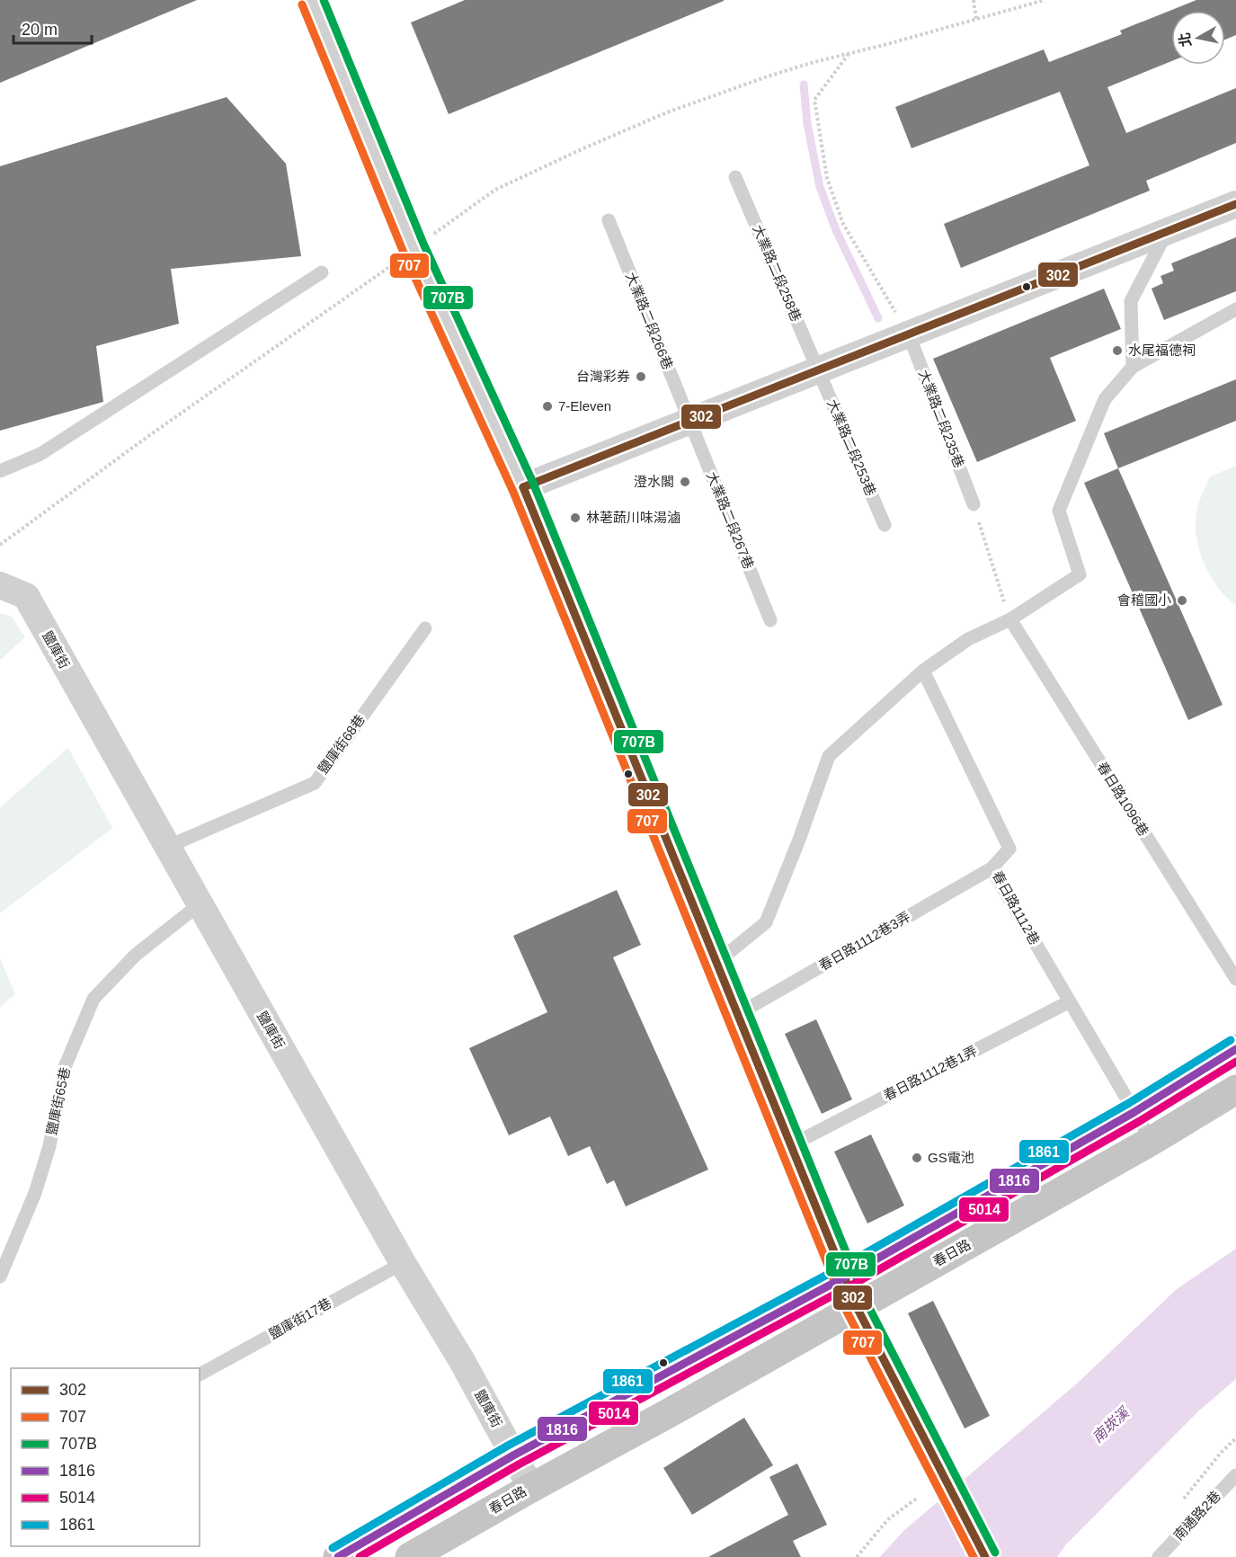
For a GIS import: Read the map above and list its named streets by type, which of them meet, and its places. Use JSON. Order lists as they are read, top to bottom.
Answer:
{
  "streets": {
    "main road": ["春日路"],
    "street": ["鹽庫街"],
    "lane": [
      "大業路二段258巷",
      "大業路二段266巷",
      "大業路二段235巷",
      "大業路二段253巷",
      "大業路二段267巷",
      "鹽庫街68巷",
      "春日路1096巷",
      "春日路1112巷",
      "春日路1112巷3弄",
      "春日路1112巷1弄",
      "鹽庫街65巷",
      "鹽庫街17巷",
      "南通路2巷"
    ]
  },
  "crossings": [
    ["大業路二段258巷", "大業路二段253巷"],
    ["大業路二段266巷", "大業路二段267巷"],
    ["鹽庫街", "鹽庫街68巷"],
    ["鹽庫街", "鹽庫街65巷"],
    ["鹽庫街", "春日路"],
    ["鹽庫街", "鹽庫街17巷"],
    ["春日路1112巷", "春日路1112巷3弄"],
    ["春日路1112巷", "春日路1112巷1弄"],
    ["春日路1112巷", "春日路"]
  ],
  "water": ["南崁溪"],
  "places": [
    "水尾福德祠",
    "台灣彩券",
    "7-Eleven",
    "澄水閣",
    "林荖蔬川味湯滷",
    "會稽國小",
    "GS電池"
  ],
  "lines": [
    "transit line 707B",
    "transit line 707",
    "transit line 302",
    "transit line 1861",
    "transit line 1816",
    "transit line 5014"
  ],
  "legend": [
    "302",
    "707",
    "707B",
    "1816",
    "5014",
    "1861"
  ],
  "scale_bar": "20 m",
  "north": "left"
}
